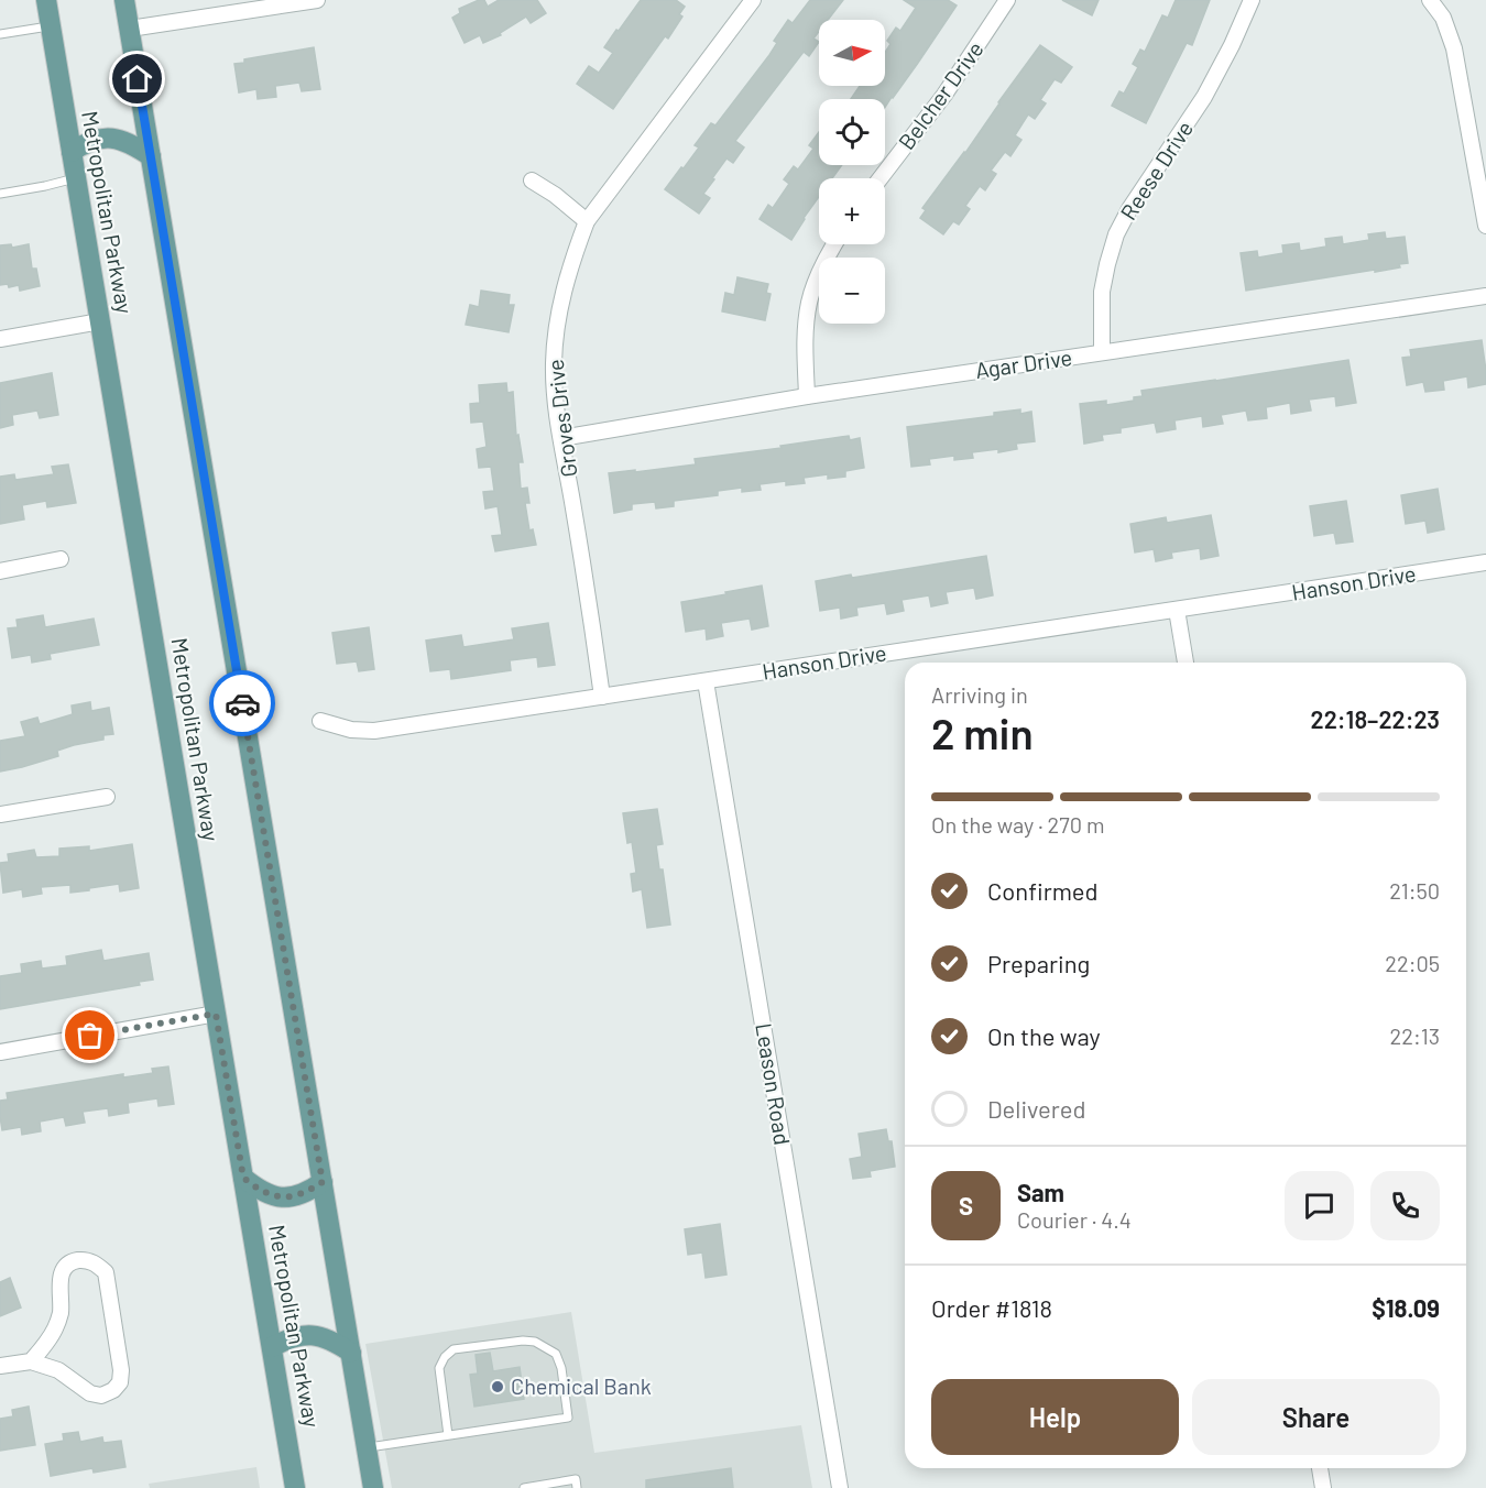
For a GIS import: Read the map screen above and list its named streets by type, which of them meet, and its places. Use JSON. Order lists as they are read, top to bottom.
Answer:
{
  "streets": {
    "main road": ["Metropolitan Parkway"],
    "street": [
      "Belcher Drive",
      "Reese Drive",
      "Agar Drive",
      "Groves Drive",
      "Hanson Drive",
      "Leason Road"
    ]
  },
  "crossings": [
    ["Reese Drive", "Agar Drive"],
    ["Agar Drive", "Groves Drive"],
    ["Groves Drive", "Hanson Drive"],
    ["Hanson Drive", "Leason Road"]
  ],
  "places": ["Chemical Bank"],
  "north": "right",
  "page": {
    "map_buttons": ["+", "−"],
    "heading": ["2 min", "Arriving in", "22:18–22:23"],
    "panel": [
      "Sam",
      "Courier · 4.4",
      "Order #1818",
      "$18.09"
    ],
    "bar": "On the way · 270 m",
    "list": [
      ["Confirmed", "21:50"],
      ["Preparing", "22:05"],
      ["On the way", "22:13"],
      "Delivered"
    ],
    "round": "S",
    "buttons": ["Help", "Share"]
  }
}
